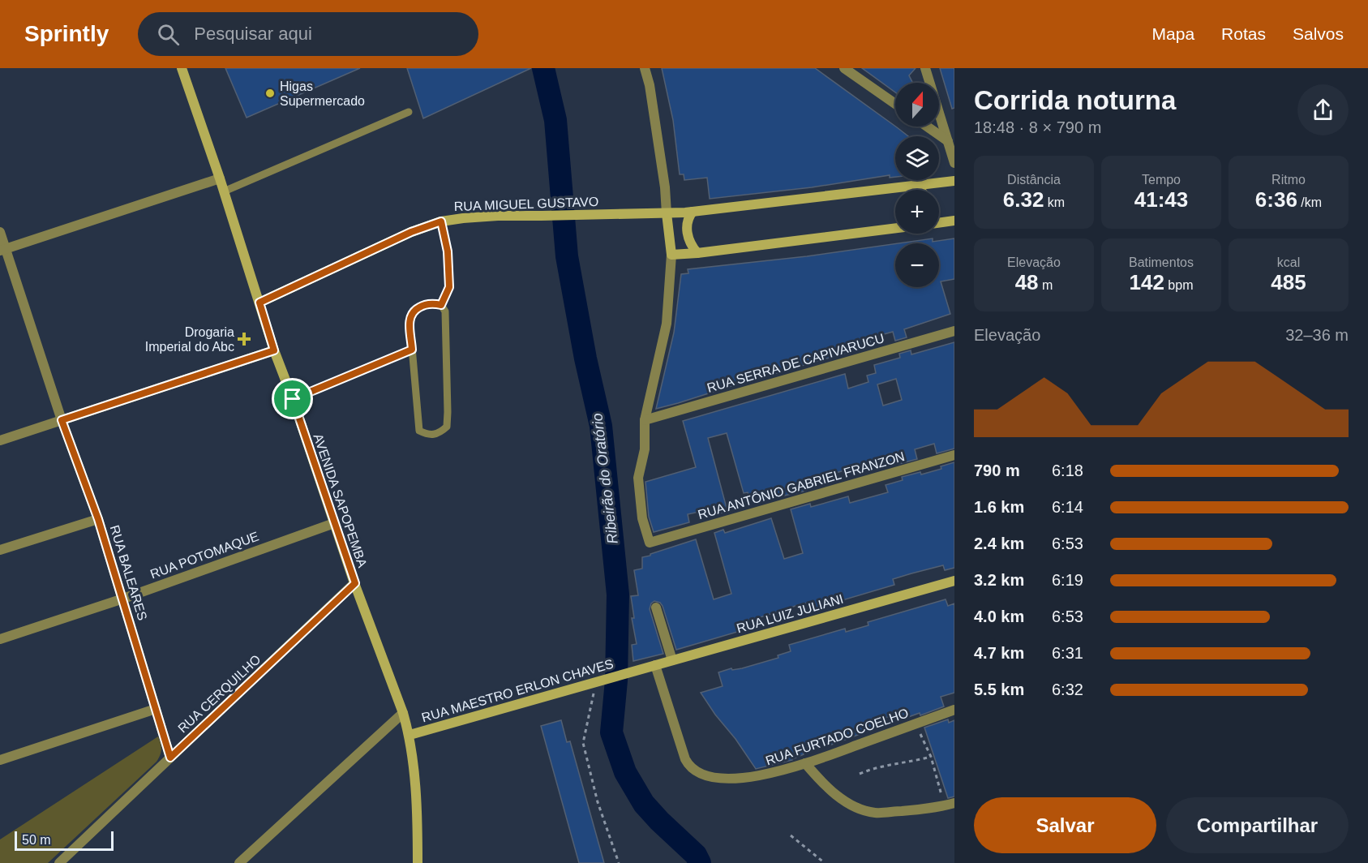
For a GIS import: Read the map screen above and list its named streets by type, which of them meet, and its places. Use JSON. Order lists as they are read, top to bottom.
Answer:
{
  "streets": {
    "street": [
      "RUA MIGUEL GUSTAVO",
      "RUA SERRA DE CAPIVARUCU",
      "RUA ANTÔNIO GABRIEL FRANZON",
      "AVENIDA SAPOPEMBA",
      "RUA POTOMAQUE",
      "RUA BALEARES",
      "RUA LUIZ JULIANI",
      "RUA MAESTRO ERLON CHAVES",
      "RUA CERQUILHO",
      "RUA FURTADO COELHO"
    ]
  },
  "crossings": [
    ["RUA MIGUEL GUSTAVO", "AVENIDA SAPOPEMBA"],
    ["RUA SERRA DE CAPIVARUCU", "RUA ANTÔNIO GABRIEL FRANZON"],
    ["AVENIDA SAPOPEMBA", "RUA POTOMAQUE"],
    ["AVENIDA SAPOPEMBA", "RUA MAESTRO ERLON CHAVES"],
    ["AVENIDA SAPOPEMBA", "RUA CERQUILHO"],
    ["RUA POTOMAQUE", "RUA BALEARES"],
    ["RUA BALEARES", "RUA CERQUILHO"],
    ["RUA LUIZ JULIANI", "RUA MAESTRO ERLON CHAVES"],
    ["RUA LUIZ JULIANI", "RUA FURTADO COELHO"]
  ],
  "water": ["Ribeirão do Oratório"],
  "places": {
    "other": ["Higas Supermercado"],
    "health": ["Drogaria Imperial do Abc"]
  },
  "scale_bar": "50 m",
  "north": "top",
  "page": {
    "header": "Sprintly",
    "search": "Pesquisar aqui",
    "nav": ["Mapa", "Rotas", "Salvos"],
    "heading": ["Corrida noturna", "18:48 · 8 × 790 m"],
    "map_buttons": ["+", "−"],
    "stats": [
      ["Distância", "6.32 km"],
      ["Tempo", "41:43"],
      ["Ritmo", "6:36 /km"],
      ["Elevação", "48 m"],
      ["Batimentos", "142 bpm"],
      ["kcal", "485"]
    ],
    "chart": ["Elevação", "32–36 m"],
    "list": [
      {
        "name": "790 m",
        "note": "6:18"
      },
      {
        "name": "1.6 km",
        "note": "6:14"
      },
      {
        "name": "2.4 km",
        "note": "6:53"
      },
      {
        "name": "3.2 km",
        "note": "6:19"
      },
      {
        "name": "4.0 km",
        "note": "6:53"
      },
      {
        "name": "4.7 km",
        "note": "6:31"
      },
      {
        "name": "5.5 km",
        "note": "6:32"
      }
    ],
    "buttons": ["Salvar", "Compartilhar"],
    "scale": "50 m"
  }
}
